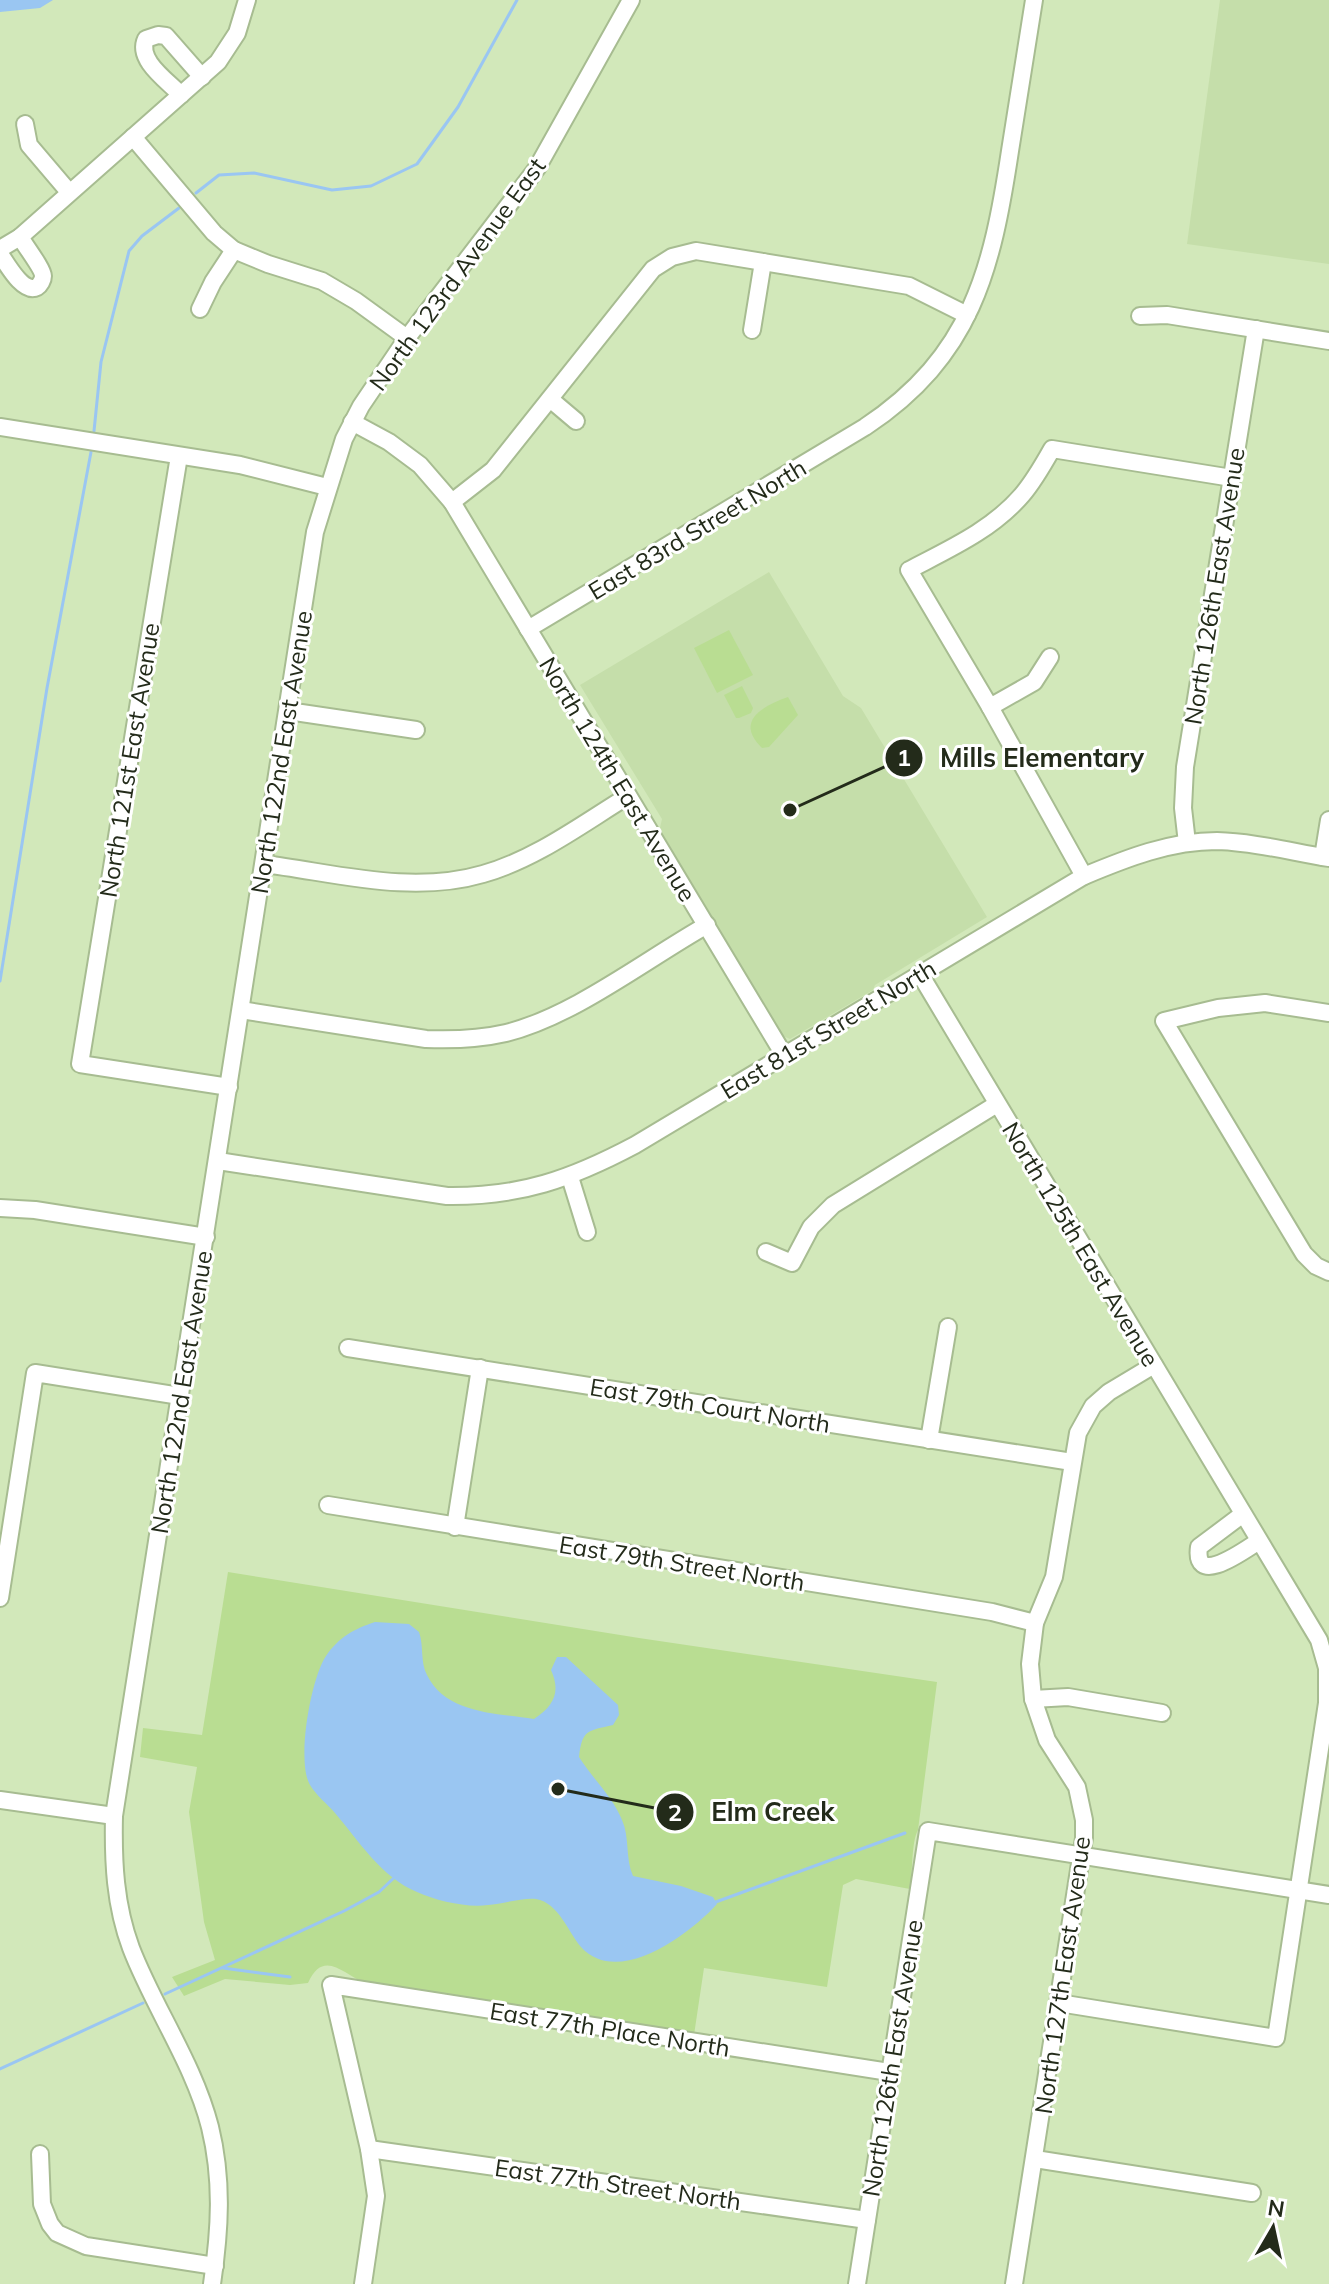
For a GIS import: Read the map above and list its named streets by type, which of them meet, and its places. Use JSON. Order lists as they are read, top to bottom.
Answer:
{
  "streets": {
    "street": [
      "North 123rd Avenue East",
      "East 83rd Street North",
      "North 126th East Avenue",
      "North 122nd East Avenue",
      "North 121st East Avenue",
      "North 124th East Avenue",
      "East 81st Street North",
      "North 125th East Avenue",
      "East 79th Court North",
      "East 79th Street North",
      "North 127th East Avenue",
      "East 77th Place North",
      "East 77th Street North"
    ]
  },
  "crossings": [
    ["North 123rd Avenue East", "North 122nd East Avenue"],
    ["North 123rd Avenue East", "North 124th East Avenue"],
    ["East 83rd Street North", "North 124th East Avenue"],
    ["North 126th East Avenue", "East 81st Street North"],
    ["North 126th East Avenue", "North 127th East Avenue"],
    ["North 126th East Avenue", "East 77th Place North"],
    ["North 126th East Avenue", "East 77th Street North"],
    ["North 122nd East Avenue", "North 121st East Avenue"],
    ["North 122nd East Avenue", "East 81st Street North"],
    ["North 124th East Avenue", "East 81st Street North"],
    ["East 81st Street North", "North 125th East Avenue"],
    ["North 125th East Avenue", "North 127th East Avenue"],
    ["East 79th Court North", "North 127th East Avenue"],
    ["East 79th Street North", "North 127th East Avenue"],
    ["East 77th Place North", "East 77th Street North"]
  ],
  "places": ["Mills Elementary", "Elm Creek"],
  "north": "top"
}
